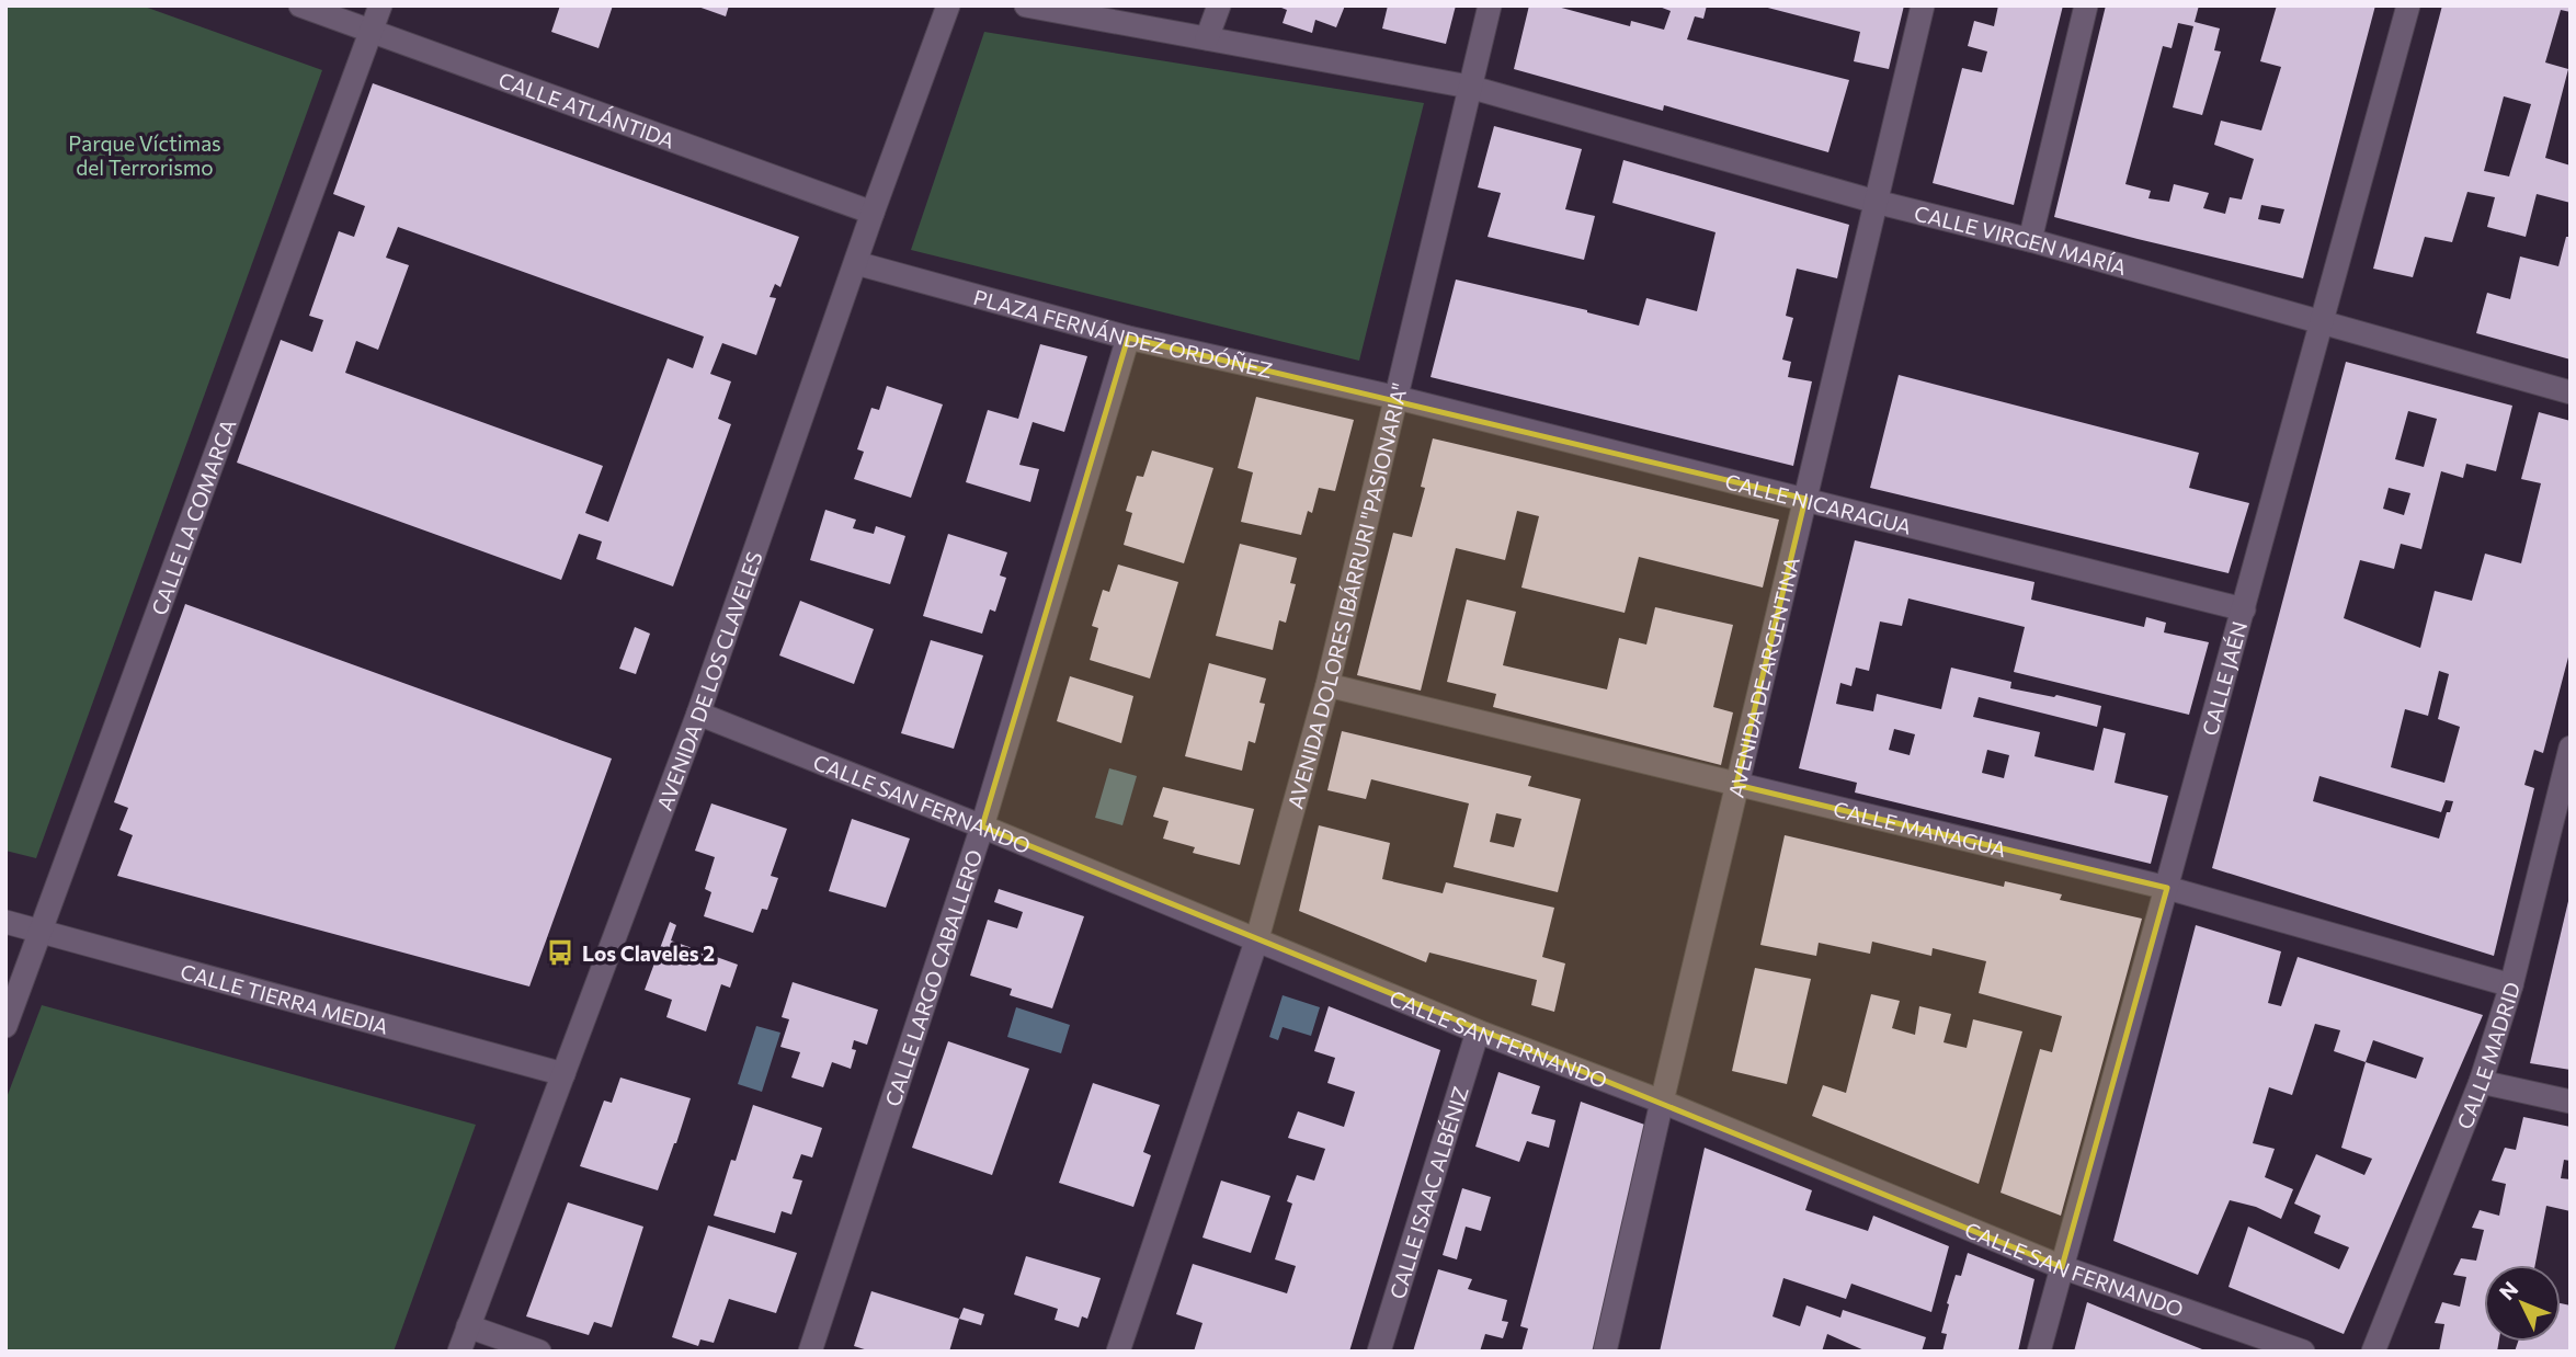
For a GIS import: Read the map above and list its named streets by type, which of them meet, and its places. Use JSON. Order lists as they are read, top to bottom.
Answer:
{
  "streets": {
    "street": [
      "CALLE ATLÁNTIDA",
      "CALLE VIRGEN MARÍA",
      "PLAZA FERNÁNDEZ ORDÓÑEZ",
      "CALLE NICARAGUA",
      "CALLE LA COMARCA",
      "AVENIDA DOLORES IBÁRRURI \"PASIONARIA\"",
      "AVENIDA DE ARGENTINA",
      "CALLE JAÉN",
      "AVENIDA DE LOS CLAVELES",
      "CALLE SAN FERNANDO",
      "CALLE MANAGUA",
      "CALLE LARGO CABALLERO",
      "CALLE TIERRA MEDIA",
      "CALLE MADRID",
      "CALLE ISAAC ALBÉNIZ"
    ]
  },
  "crossings": [
    ["CALLE ATLÁNTIDA", "CALLE LA COMARCA"],
    ["CALLE ATLÁNTIDA", "AVENIDA DE LOS CLAVELES"],
    ["CALLE VIRGEN MARÍA", "AVENIDA DOLORES IBÁRRURI \"PASIONARIA\""],
    ["CALLE VIRGEN MARÍA", "AVENIDA DE ARGENTINA"],
    ["CALLE VIRGEN MARÍA", "CALLE JAÉN"],
    ["PLAZA FERNÁNDEZ ORDÓÑEZ", "CALLE NICARAGUA"],
    ["PLAZA FERNÁNDEZ ORDÓÑEZ", "AVENIDA DOLORES IBÁRRURI \"PASIONARIA\""],
    ["PLAZA FERNÁNDEZ ORDÓÑEZ", "AVENIDA DE LOS CLAVELES"],
    ["PLAZA FERNÁNDEZ ORDÓÑEZ", "CALLE LARGO CABALLERO"],
    ["CALLE NICARAGUA", "AVENIDA DOLORES IBÁRRURI \"PASIONARIA\""],
    ["CALLE NICARAGUA", "AVENIDA DE ARGENTINA"],
    ["CALLE NICARAGUA", "CALLE JAÉN"],
    ["CALLE LA COMARCA", "CALLE TIERRA MEDIA"],
    ["AVENIDA DOLORES IBÁRRURI \"PASIONARIA\"", "CALLE SAN FERNANDO"],
    ["AVENIDA DOLORES IBÁRRURI \"PASIONARIA\"", "CALLE MANAGUA"],
    ["AVENIDA DE ARGENTINA", "CALLE SAN FERNANDO"],
    ["AVENIDA DE ARGENTINA", "CALLE MANAGUA"],
    ["CALLE JAÉN", "CALLE SAN FERNANDO"],
    ["CALLE JAÉN", "CALLE MANAGUA"],
    ["AVENIDA DE LOS CLAVELES", "CALLE SAN FERNANDO"],
    ["AVENIDA DE LOS CLAVELES", "CALLE TIERRA MEDIA"],
    ["CALLE SAN FERNANDO", "CALLE LARGO CABALLERO"],
    ["CALLE SAN FERNANDO", "CALLE ISAAC ALBÉNIZ"],
    ["CALLE MANAGUA", "CALLE MADRID"]
  ],
  "parks": ["Parque Víctimas del Terrorismo"],
  "places": {
    "bus stop": ["Los Claveles 2"]
  },
  "north": "top left"
}
